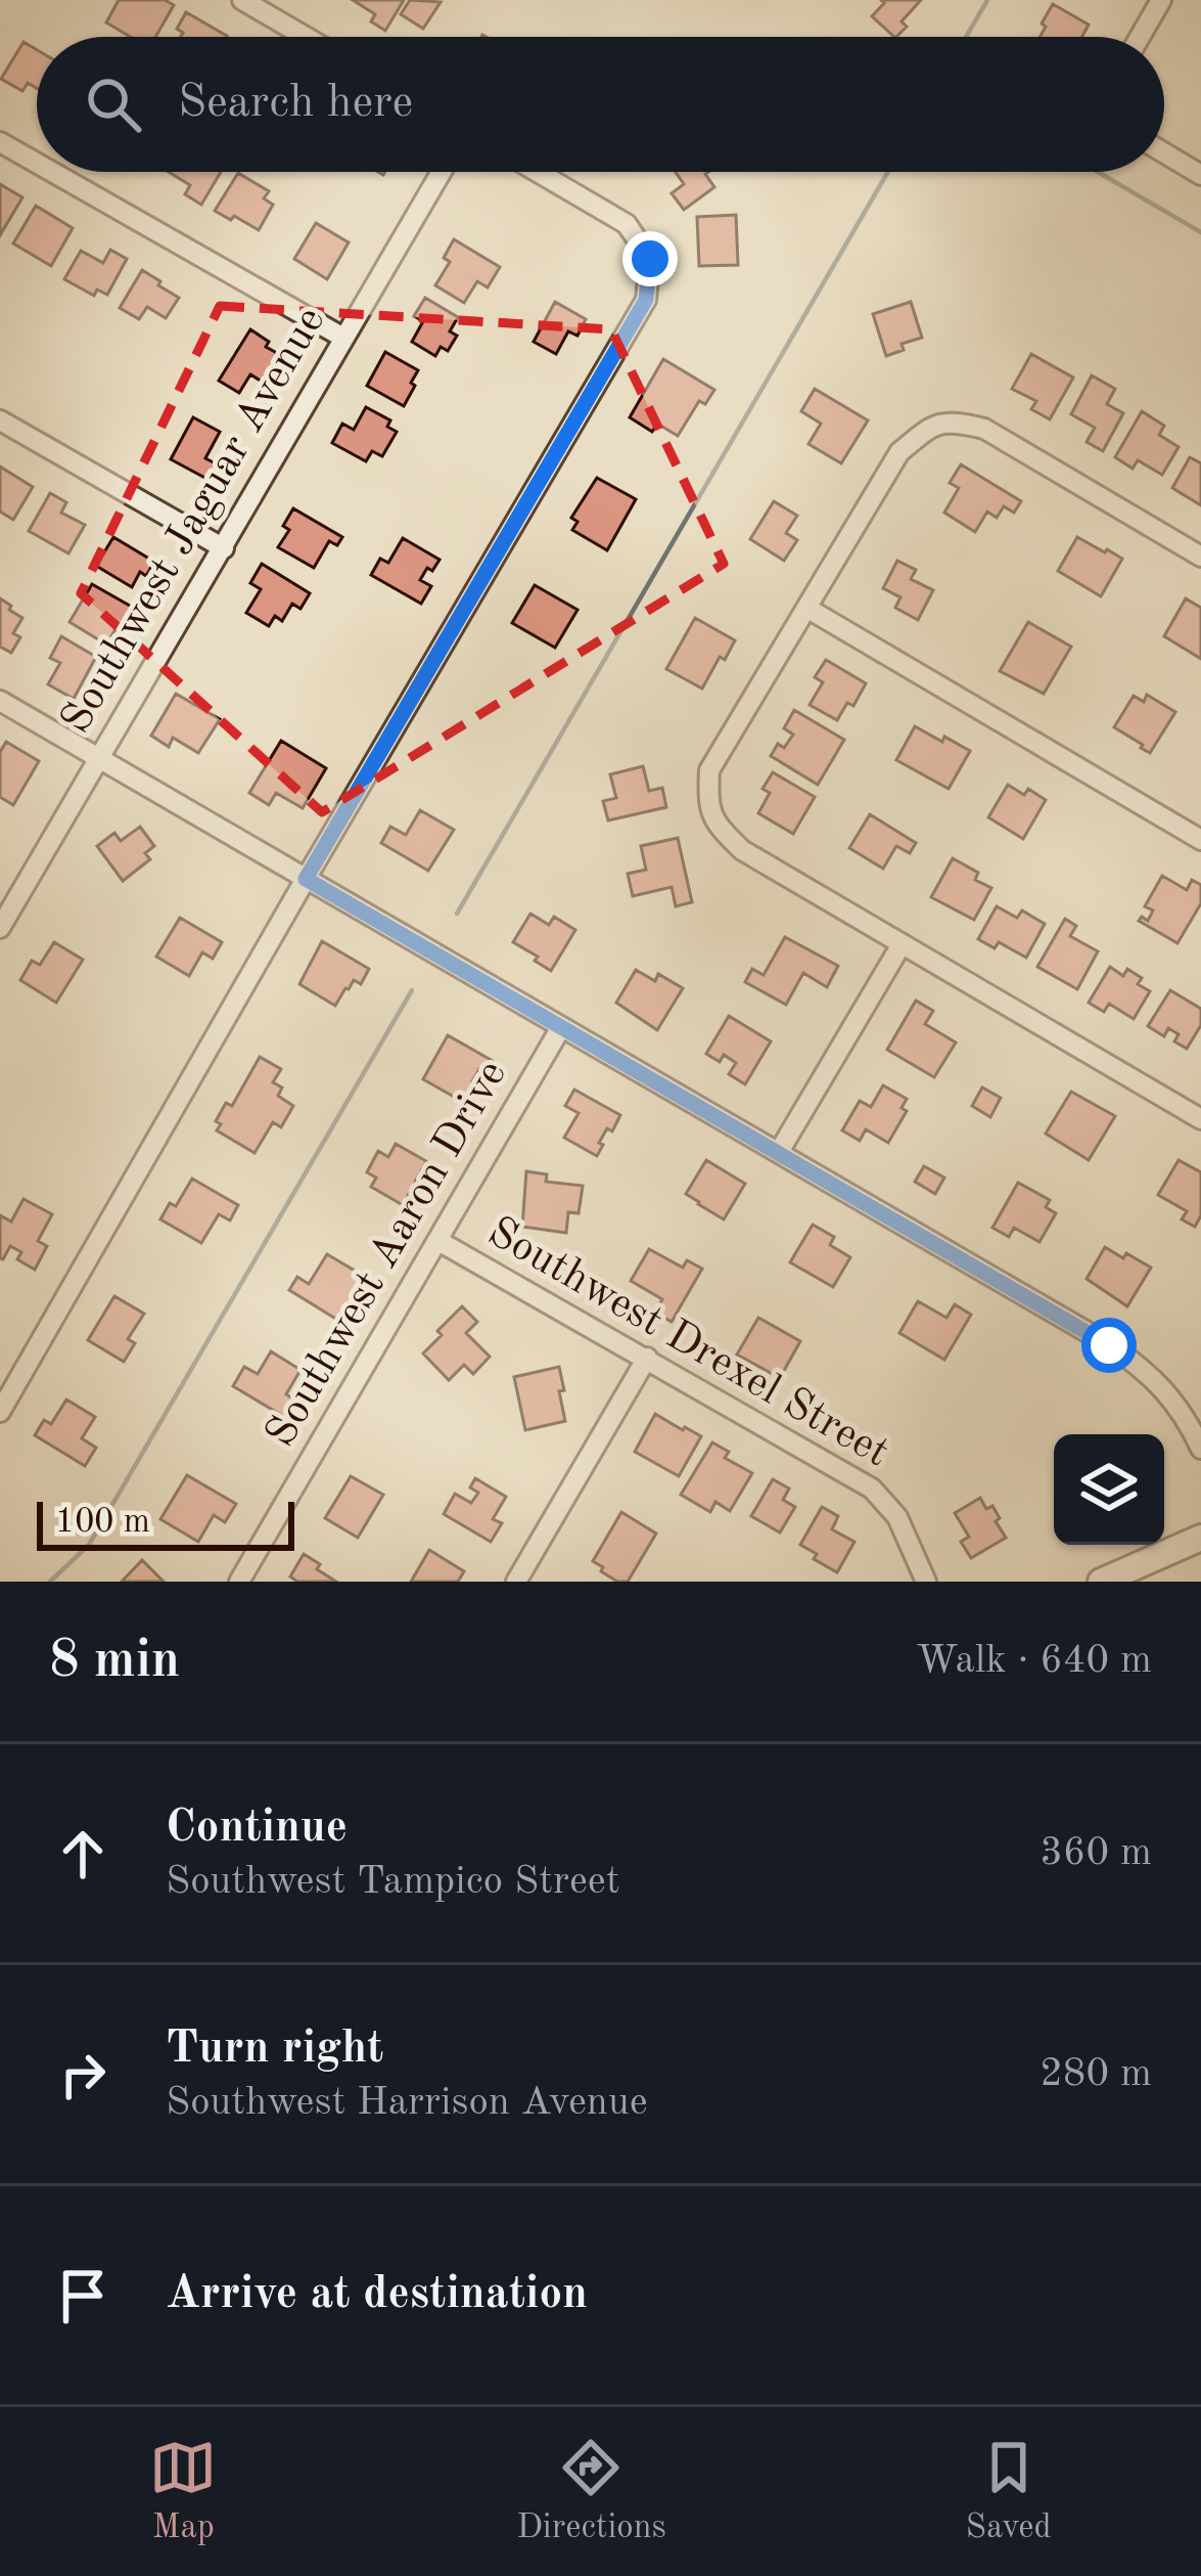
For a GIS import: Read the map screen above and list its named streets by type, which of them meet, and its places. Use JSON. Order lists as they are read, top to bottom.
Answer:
{
  "streets": {
    "street": ["Southwest Jaguar Avenue", "Southwest Aaron Drive", "Southwest Drexel Street"]
  },
  "crossings": [
    ["Southwest Aaron Drive", "Southwest Drexel Street"]
  ],
  "scale_bar": "100 m",
  "page": {
    "search": "Search here",
    "scale": "100 m",
    "heading": ["8 min", "Walk · 640 m"],
    "list": [
      ["Continue", "Southwest Tampico Street", "360 m"],
      ["Turn right", "Southwest Harrison Avenue", "280 m"],
      "Arrive at destination"
    ],
    "nav": ["Map", "Directions", "Saved"]
  }
}
